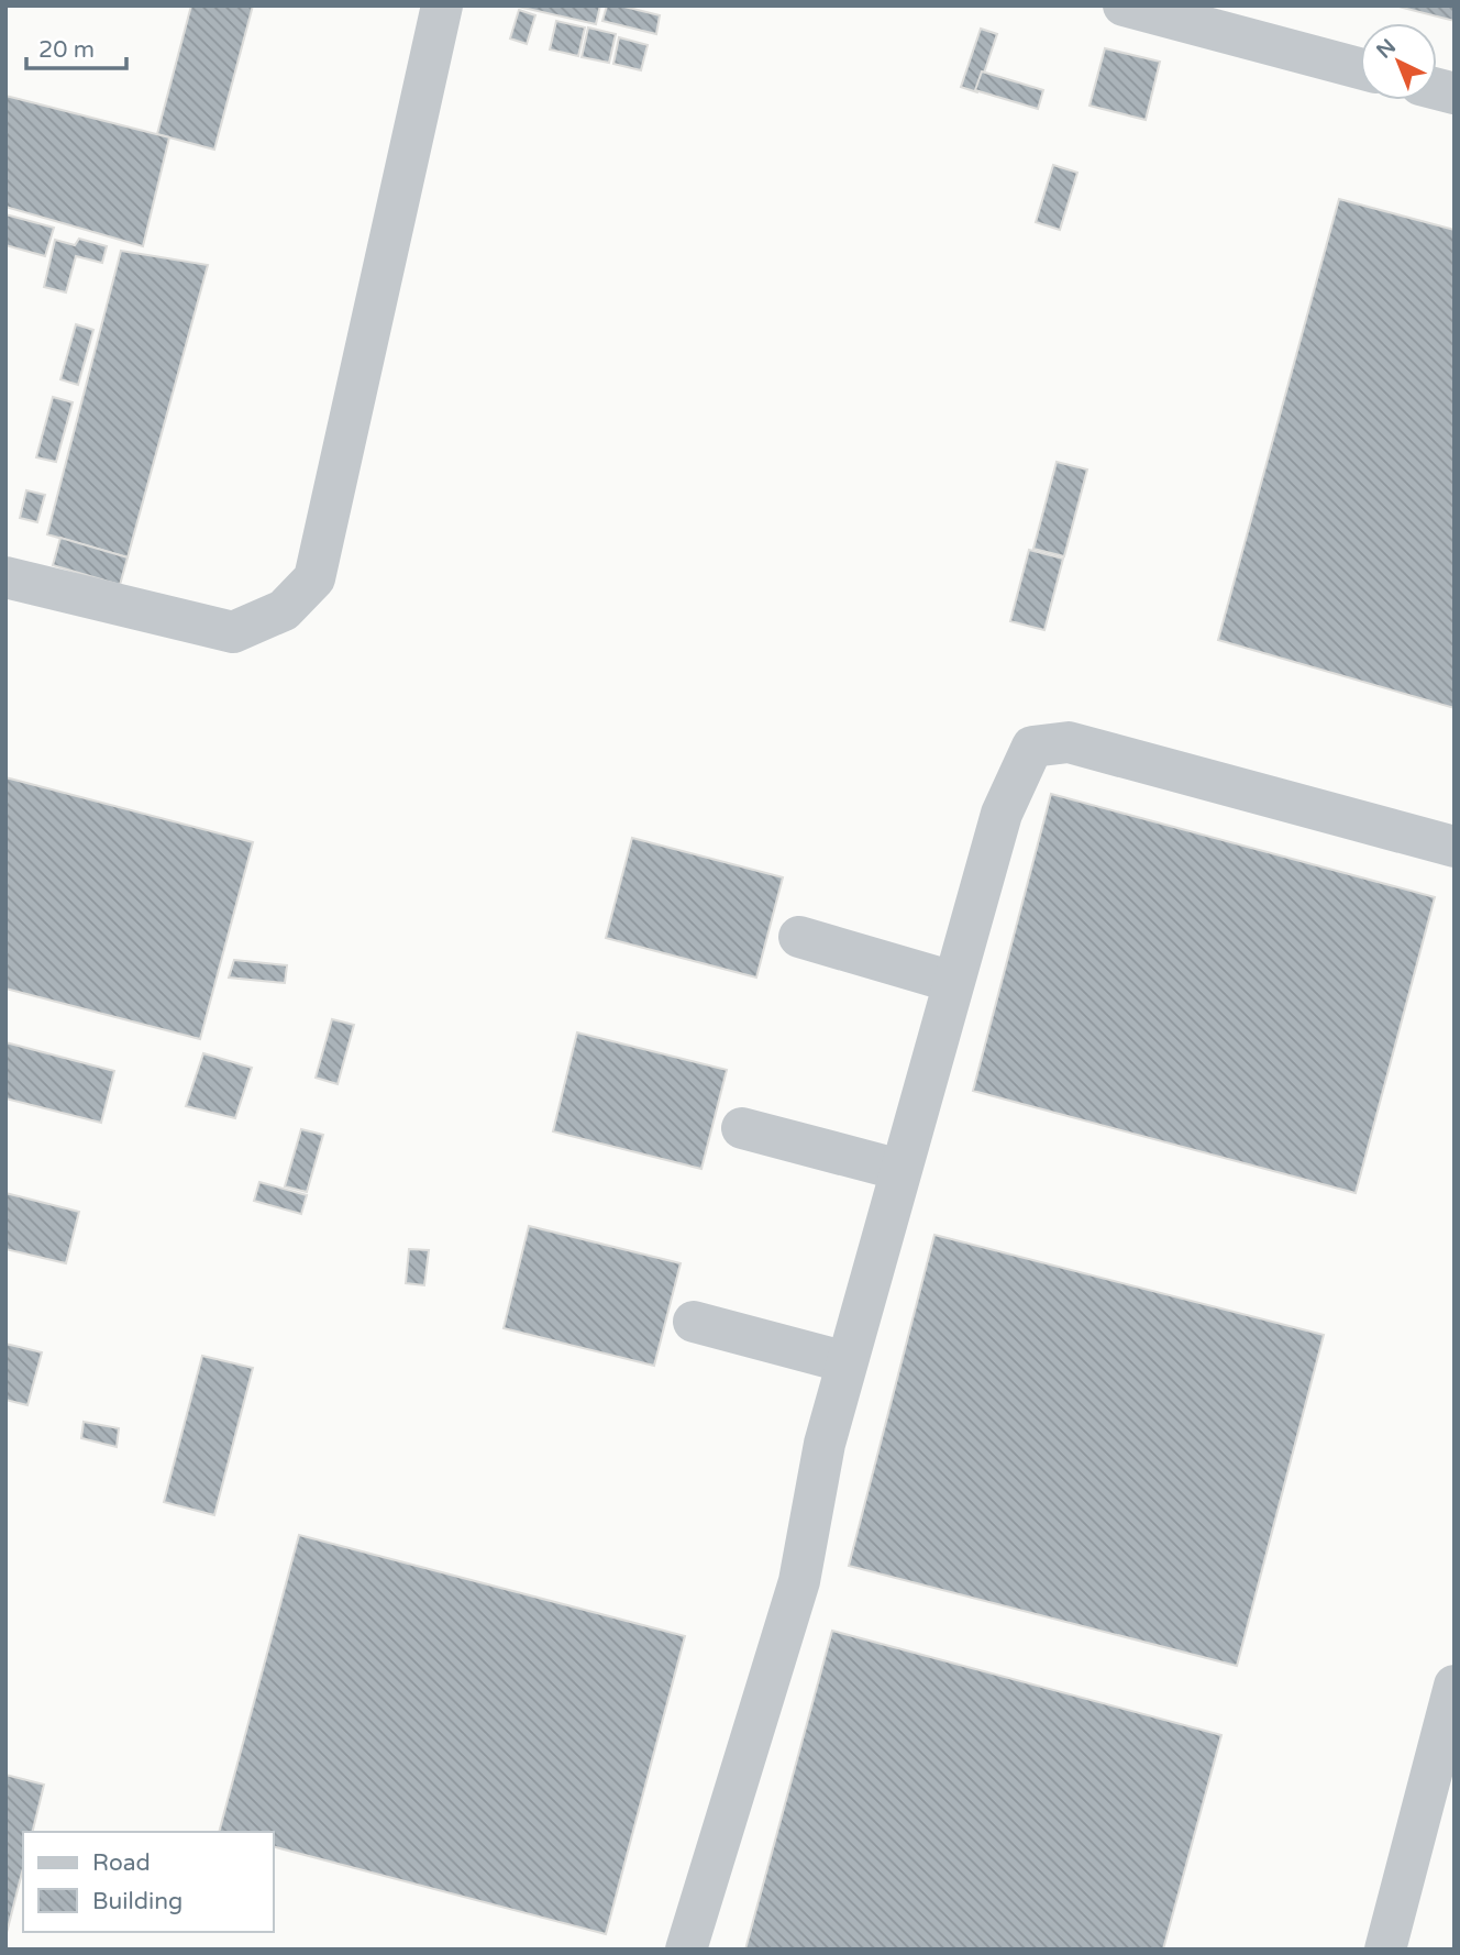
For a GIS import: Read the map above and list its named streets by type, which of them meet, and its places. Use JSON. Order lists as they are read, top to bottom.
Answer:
{
  "legend": ["Road", "Building"],
  "scale_bar": "20 m",
  "north": "top left"
}
